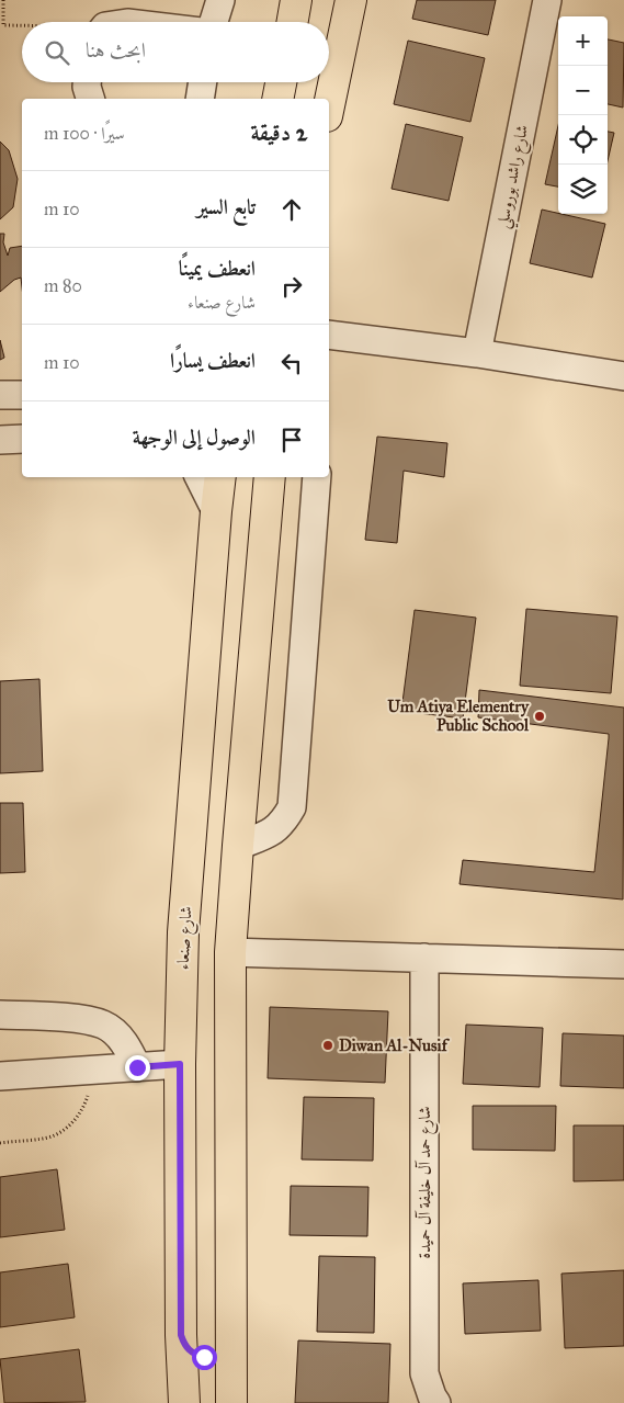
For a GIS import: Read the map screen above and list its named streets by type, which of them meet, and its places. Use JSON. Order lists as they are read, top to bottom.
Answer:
{
  "streets": {
    "main road": ["شارع صنعاء"],
    "street": ["شارع راشد بوروسلي", "شارع حمد آل خليفة آل حميدة"]
  },
  "places": ["Um Atiya Elementry Public School", "Diwan Al-Nusif"],
  "page": {
    "map_buttons": ["+", "−"],
    "search": "ابحث هنا",
    "heading": ["2 دقيقة", "سيرًا · 100 m"],
    "list": [
      ["تابع السير", "10 m"],
      ["انعطف يمينًا", "شارع صنعاء", "80 m"],
      ["انعطف يسارًا", "10 m"],
      "الوصول إلى الوجهة"
    ]
  }
}
